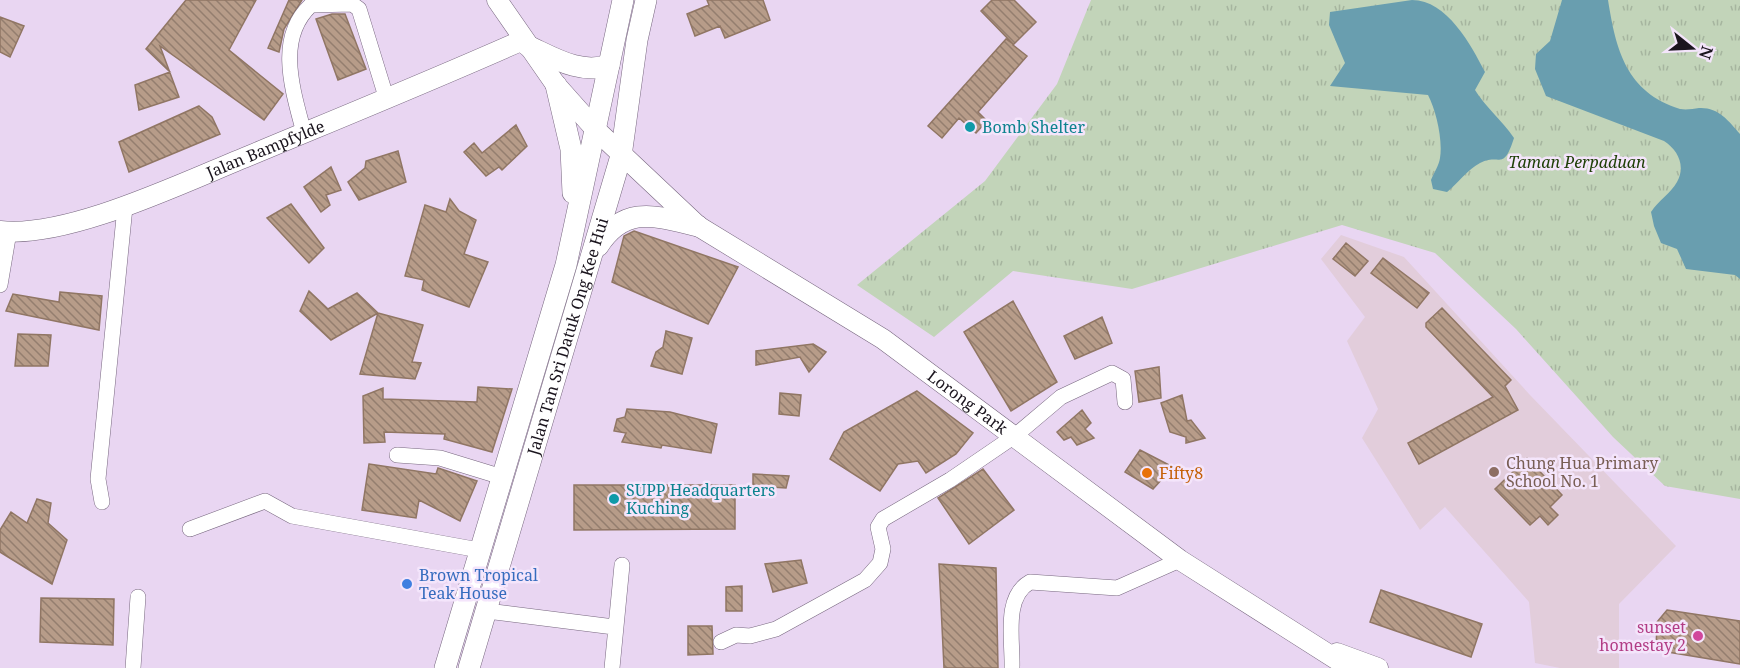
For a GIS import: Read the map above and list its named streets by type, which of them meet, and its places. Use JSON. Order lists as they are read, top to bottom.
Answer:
{
  "streets": {
    "main road": ["Jalan Tan Sri Datuk Ong Kee Hui"],
    "street": ["Jalan Bampfylde", "Lorong Park"]
  },
  "crossings": [
    ["Jalan Bampfylde", "Lorong Park"],
    ["Jalan Tan Sri Datuk Ong Kee Hui", "Lorong Park"]
  ],
  "parks": ["Taman Perpaduan"],
  "places": [
    "Bomb Shelter",
    "Chung Hua Primary School No. 1",
    "Fifty8",
    "SUPP Headquarters Kuching",
    "Brown Tropical Teak House",
    "sunset homestay 2"
  ],
  "north": "right"
}
